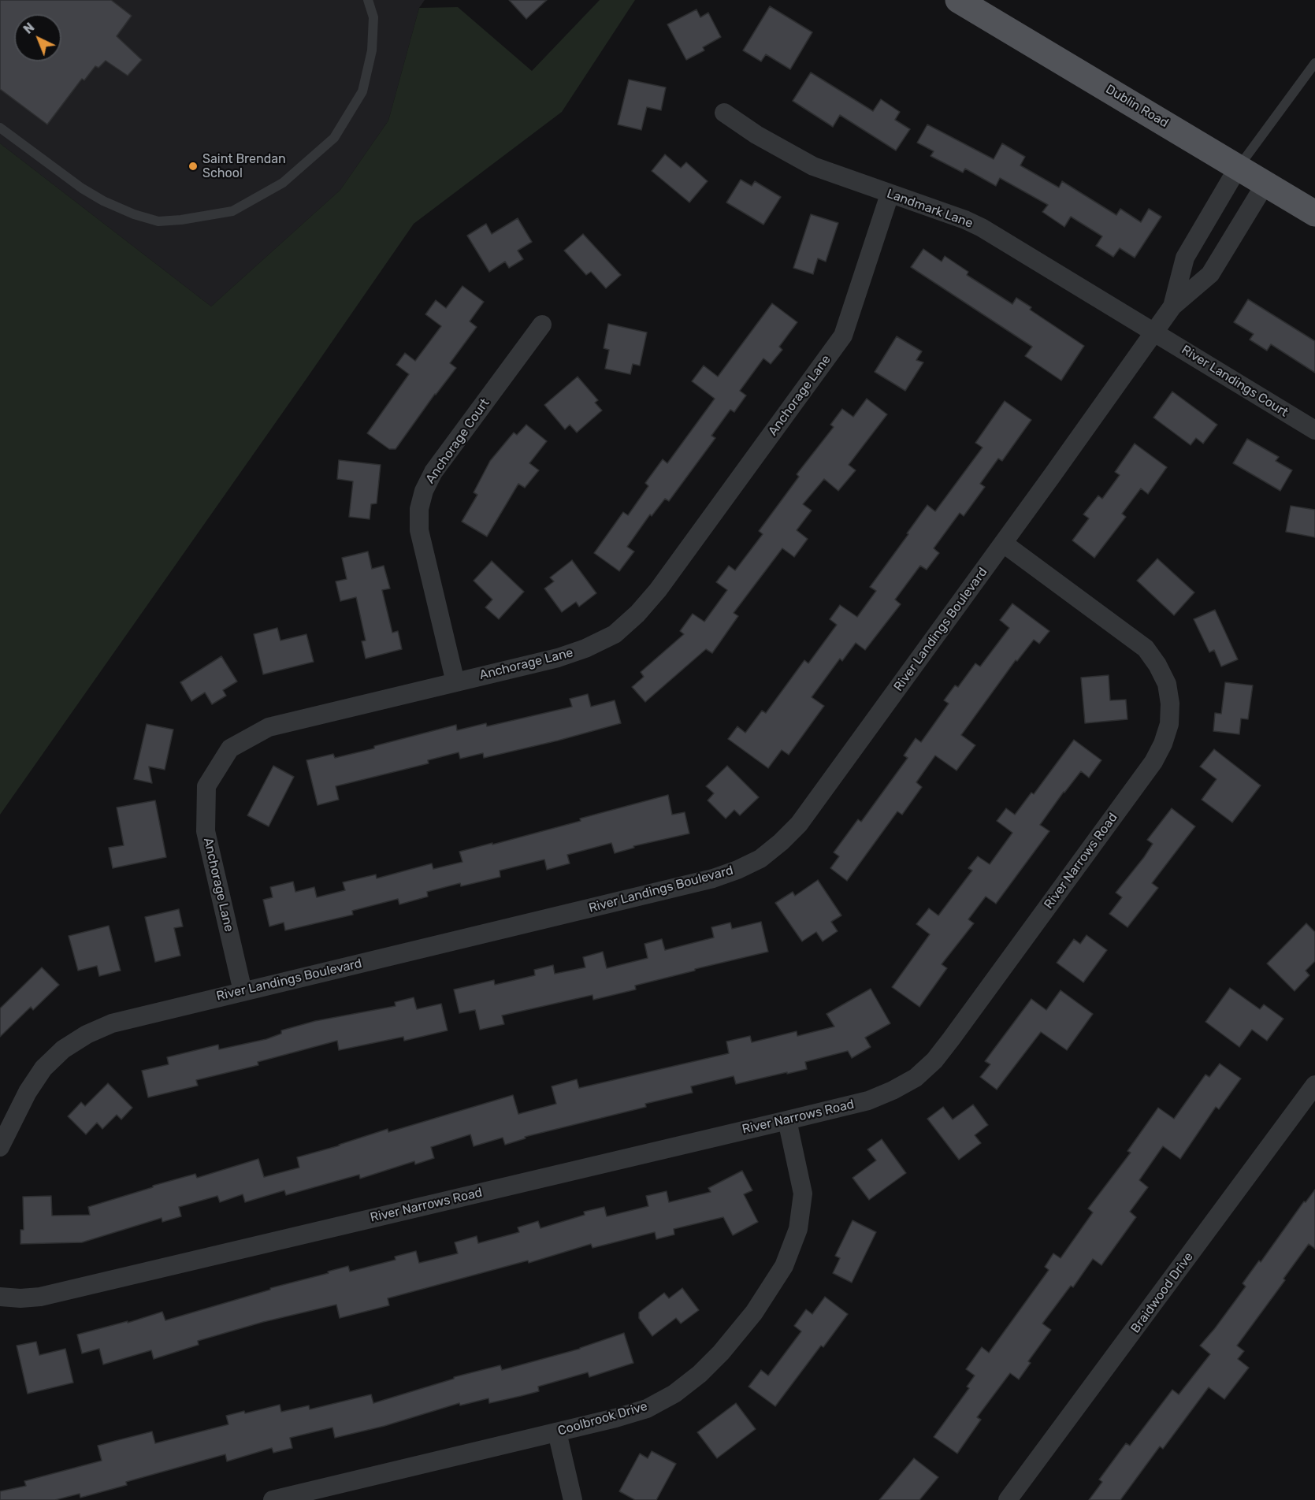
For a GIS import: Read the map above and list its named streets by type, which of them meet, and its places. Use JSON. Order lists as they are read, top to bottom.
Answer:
{
  "streets": {
    "main road": ["Dublin Road"],
    "street": [
      "Landmark Lane",
      "River Landings Court",
      "Anchorage Lane",
      "Anchorage Court",
      "River Landings Boulevard",
      "River Narrows Road",
      "Braidwood Drive",
      "Coolbrook Drive"
    ]
  },
  "crossings": [
    ["Dublin Road", "River Landings Boulevard"],
    ["Landmark Lane", "River Landings Court"],
    ["Landmark Lane", "Anchorage Lane"],
    ["Landmark Lane", "River Landings Boulevard"],
    ["River Landings Court", "River Landings Boulevard"],
    ["Anchorage Lane", "Anchorage Court"],
    ["Anchorage Lane", "River Landings Boulevard"],
    ["River Landings Boulevard", "River Narrows Road"],
    ["River Narrows Road", "Coolbrook Drive"]
  ],
  "places": ["Saint Brendan School"],
  "north": "top left"
}
